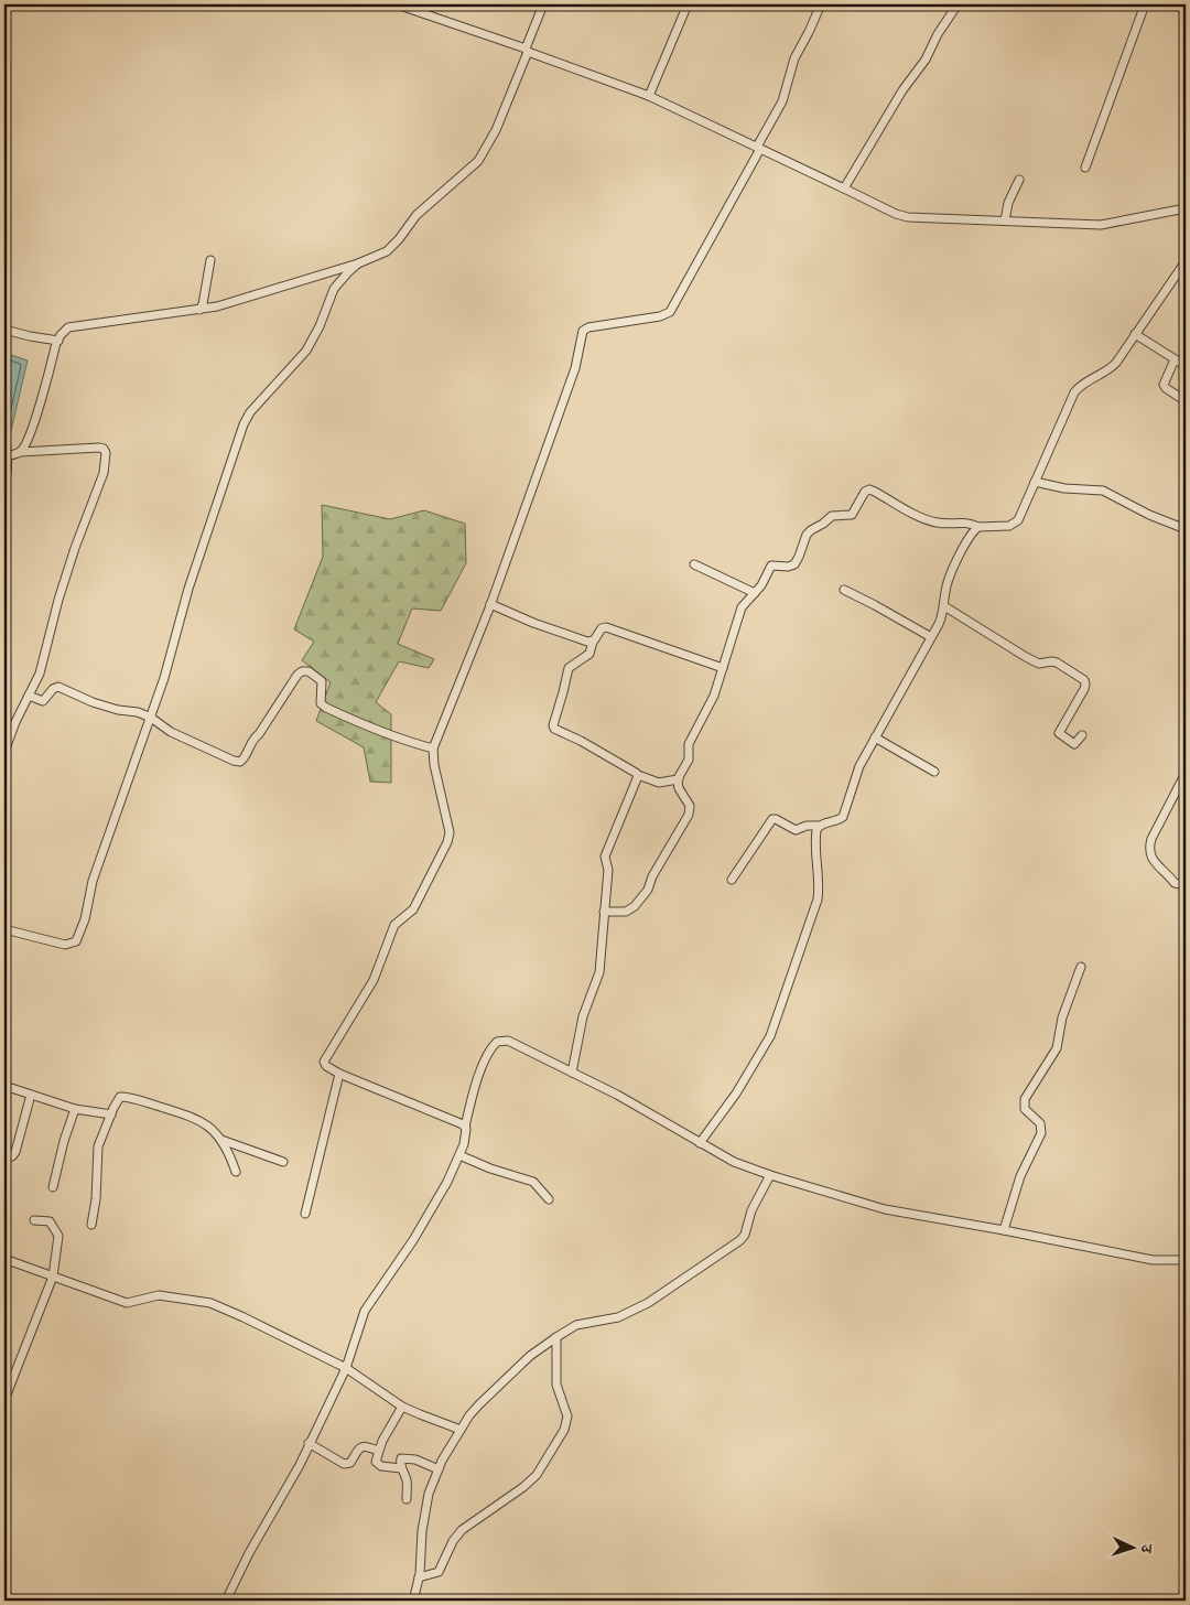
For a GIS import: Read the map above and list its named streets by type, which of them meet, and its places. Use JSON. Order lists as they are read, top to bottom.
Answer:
{
  "north": "right"
}
